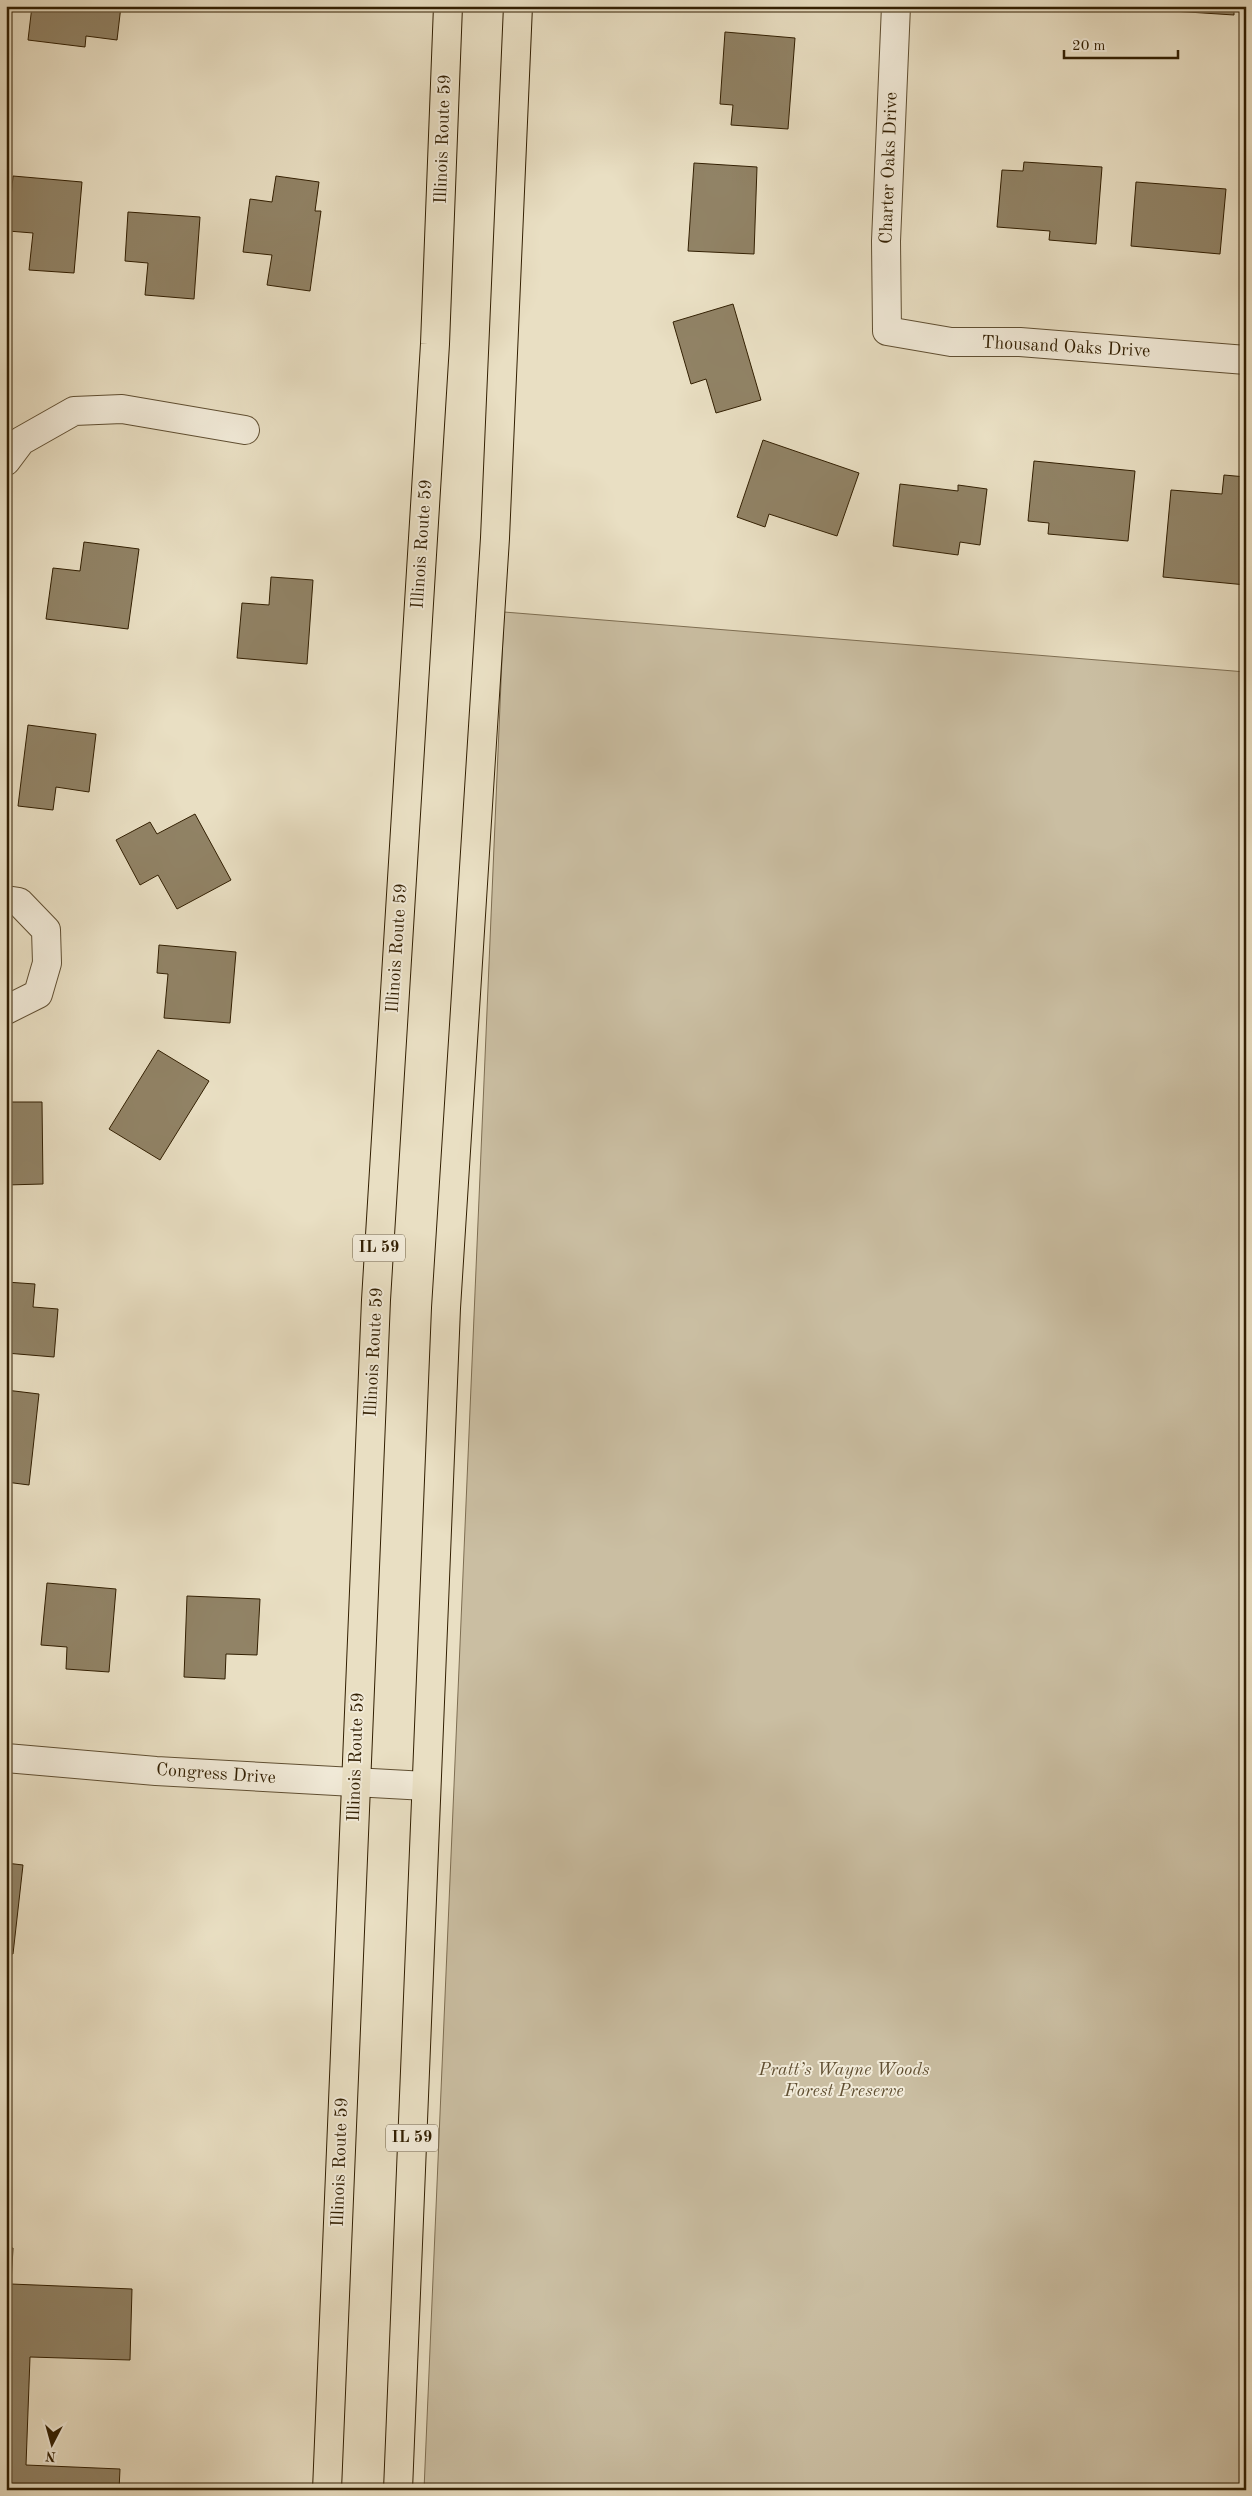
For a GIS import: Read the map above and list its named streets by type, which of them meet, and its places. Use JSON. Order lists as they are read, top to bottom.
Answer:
{
  "streets": {
    "main road": ["Illinois Route 59", "IL 59"],
    "street": ["Charter Oaks Drive", "Thousand Oaks Drive", "Congress Drive"]
  },
  "crossings": [
    ["Illinois Route 59", "Congress Drive"],
    ["Charter Oaks Drive", "Thousand Oaks Drive"],
    ["IL 59", "Congress Drive"]
  ],
  "parks": ["Pratt’s Wayne Woods Forest Preserve"],
  "scale_bar": "20 m",
  "north": "bottom"
}
